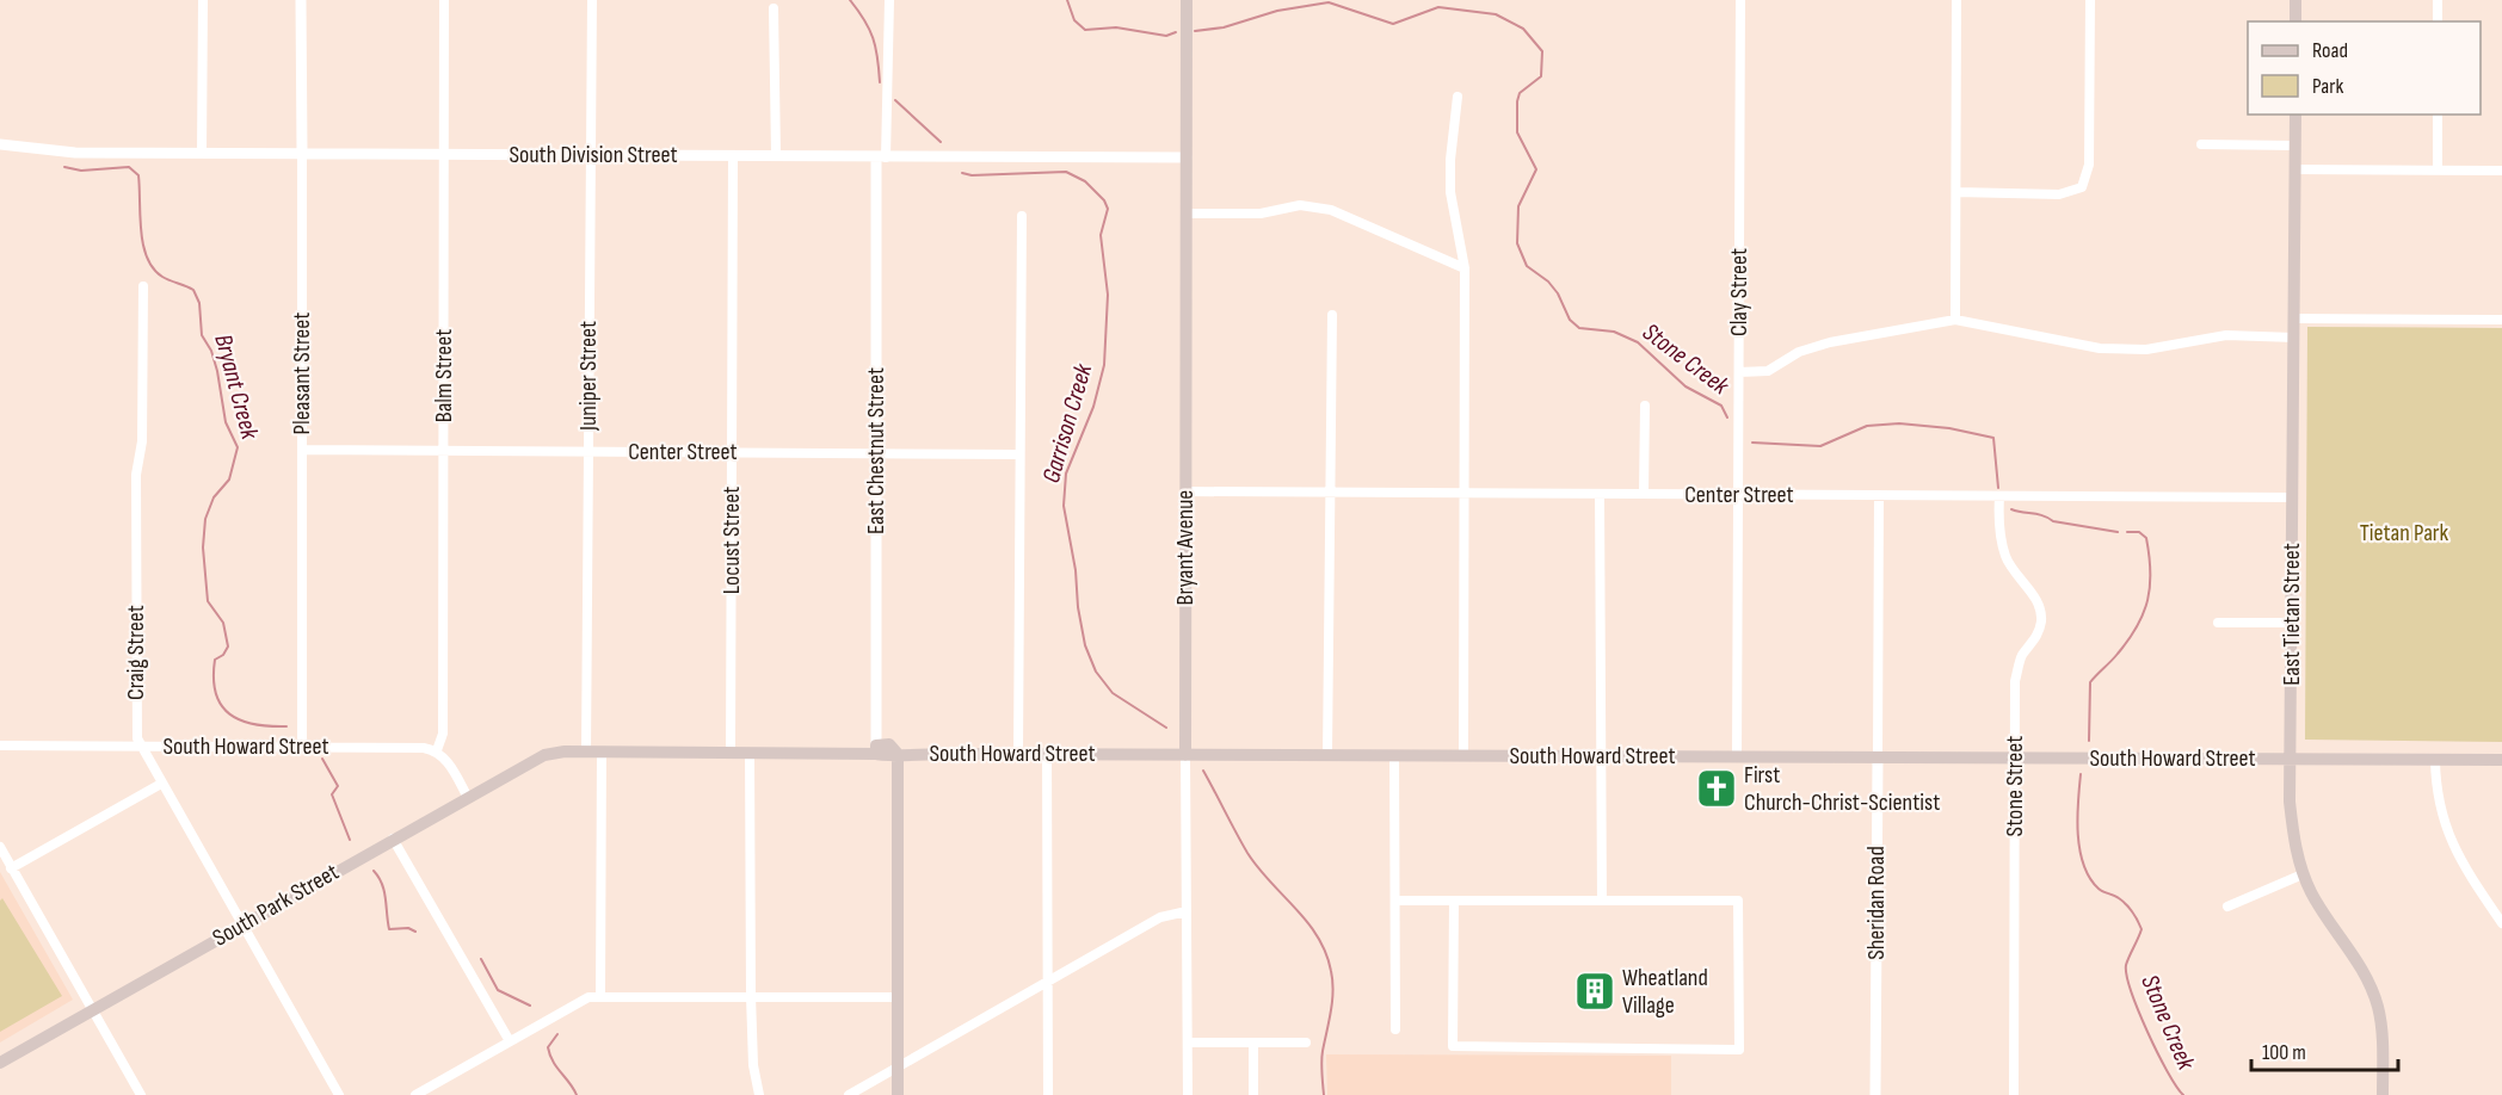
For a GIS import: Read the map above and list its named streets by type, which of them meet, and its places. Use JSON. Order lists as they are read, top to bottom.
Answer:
{
  "streets": {
    "main road": [
      "Bryant Avenue",
      "East Tietan Street",
      "South Howard Street",
      "South Park Street"
    ],
    "street": [
      "South Division Street",
      "Clay Street",
      "Pleasant Street",
      "Balm Street",
      "Juniper Street",
      "East Chestnut Street",
      "Center Street",
      "Locust Street",
      "Craig Street",
      "Stone Street",
      "Sheridan Road"
    ]
  },
  "crossings": [
    ["South Division Street", "Pleasant Street"],
    ["South Division Street", "Balm Street"],
    ["South Division Street", "Juniper Street"],
    ["South Division Street", "East Chestnut Street"],
    ["South Division Street", "Locust Street"],
    ["South Division Street", "Bryant Avenue"],
    ["Clay Street", "Center Street"],
    ["Clay Street", "South Howard Street"],
    ["Pleasant Street", "Center Street"],
    ["Pleasant Street", "South Howard Street"],
    ["Balm Street", "Center Street"],
    ["Balm Street", "South Howard Street"],
    ["Juniper Street", "Center Street"],
    ["Juniper Street", "South Park Street"],
    ["East Chestnut Street", "Center Street"],
    ["Center Street", "Locust Street"],
    ["Center Street", "Bryant Avenue"],
    ["Center Street", "East Tietan Street"],
    ["Center Street", "Stone Street"],
    ["Center Street", "Sheridan Road"],
    ["Bryant Avenue", "South Howard Street"],
    ["East Tietan Street", "South Howard Street"],
    ["Craig Street", "South Howard Street"],
    ["Craig Street", "South Park Street"],
    ["South Howard Street", "Stone Street"],
    ["South Howard Street", "Sheridan Road"]
  ],
  "water": ["Stone Creek", "Bryant Creek", "Garrison Creek"],
  "parks": ["Tietan Park"],
  "places": {
    "church": ["First Church-Christ-Scientist"],
    "building": ["Wheatland Village"]
  },
  "legend": ["Road", "Park"],
  "scale_bar": "100 m"
}
